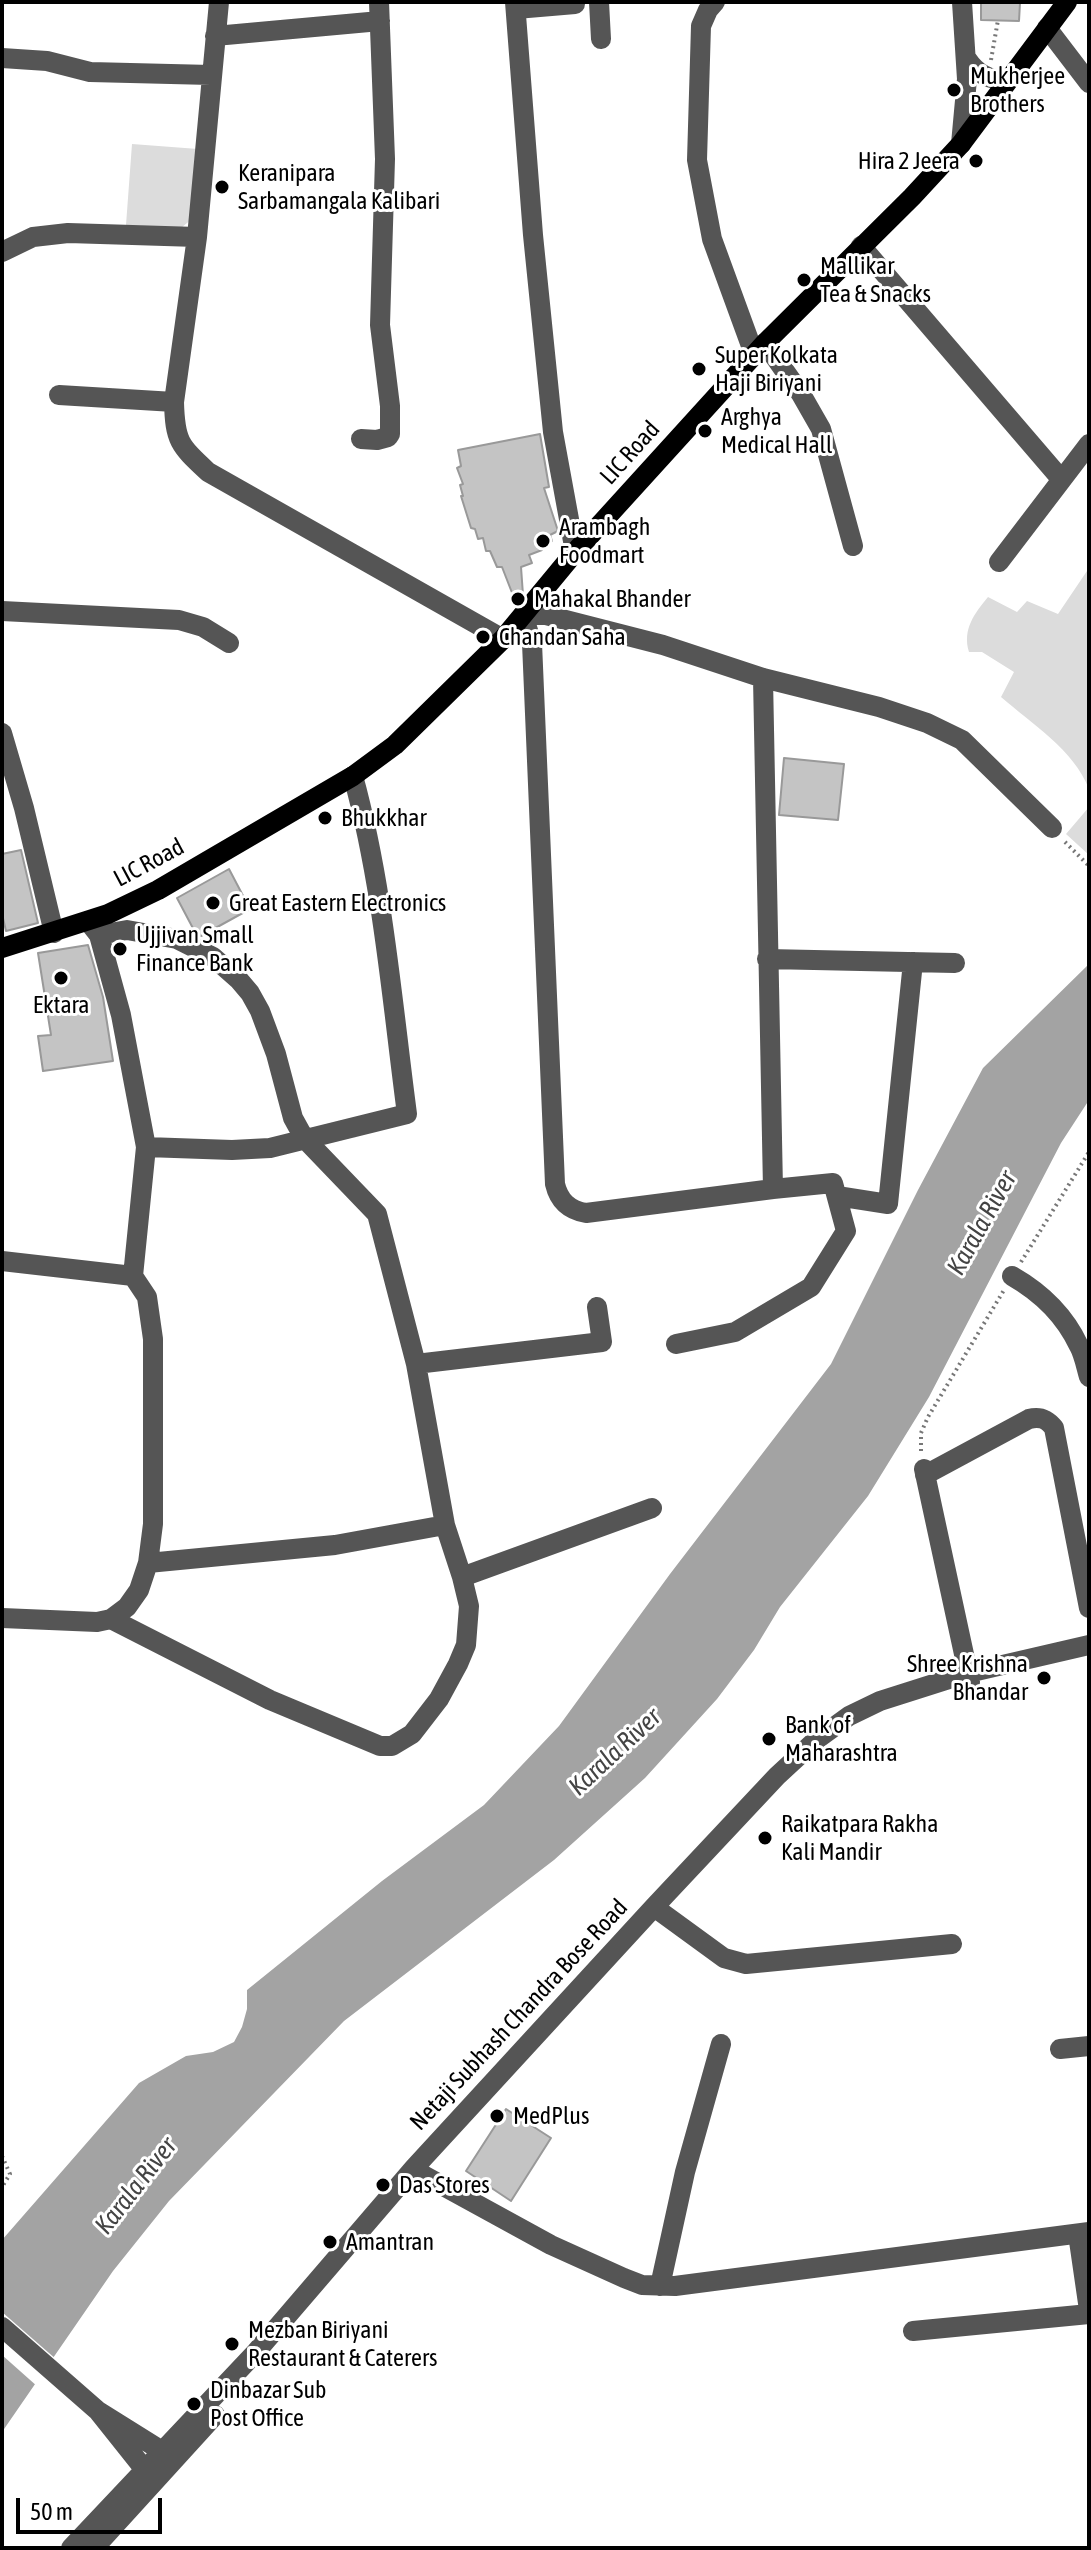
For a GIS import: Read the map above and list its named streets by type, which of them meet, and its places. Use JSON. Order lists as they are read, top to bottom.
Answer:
{
  "streets": {
    "main road": ["LIC Road"],
    "street": ["Netaji Subhash Chandra Bose Road"]
  },
  "water": ["Karala River"],
  "places": [
    "Mukherjee Brothers",
    "Hira 2 Jeera",
    "Keranipara Sarbamangala Kalibari",
    "Mallikar Tea & Snacks",
    "Super Kolkata Haji Biriyani",
    "Arghya Medical Hall",
    "Arambagh Foodmart",
    "Mahakal Bhander",
    "Chandan Saha",
    "Bhukkhar",
    "Great Eastern Electronics",
    "Ujjivan Small Finance Bank",
    "Ektara",
    "Shree Krishna Bhandar",
    "Bank of Maharashtra",
    "Raikatpara Rakha Kali Mandir",
    "MedPlus",
    "Das Stores",
    "Amantran",
    "Mezban Biriyani Restaurant & Caterers",
    "Dinbazar Sub Post Office"
  ],
  "scale_bar": "50 m"
}
